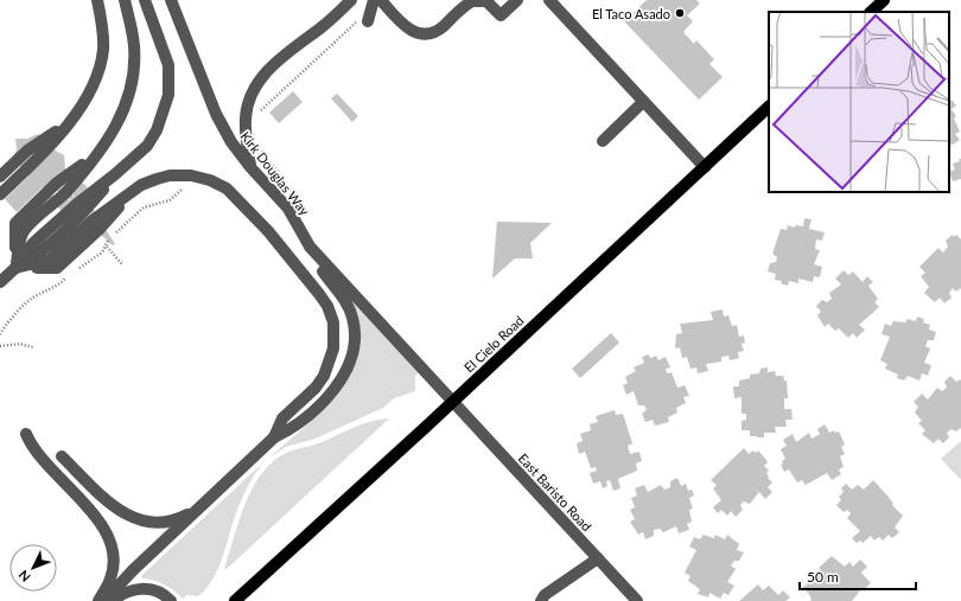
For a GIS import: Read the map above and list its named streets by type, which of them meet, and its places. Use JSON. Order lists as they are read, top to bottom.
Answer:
{
  "streets": {
    "main road": ["El Cielo Road"],
    "street": ["Kirk Douglas Way", "East Baristo Road"]
  },
  "crossings": [
    ["Kirk Douglas Way", "El Cielo Road"],
    ["Kirk Douglas Way", "East Baristo Road"],
    ["El Cielo Road", "East Baristo Road"]
  ],
  "places": ["El Taco Asado"],
  "scale_bar": "50 m",
  "north": "bottom left"
}
